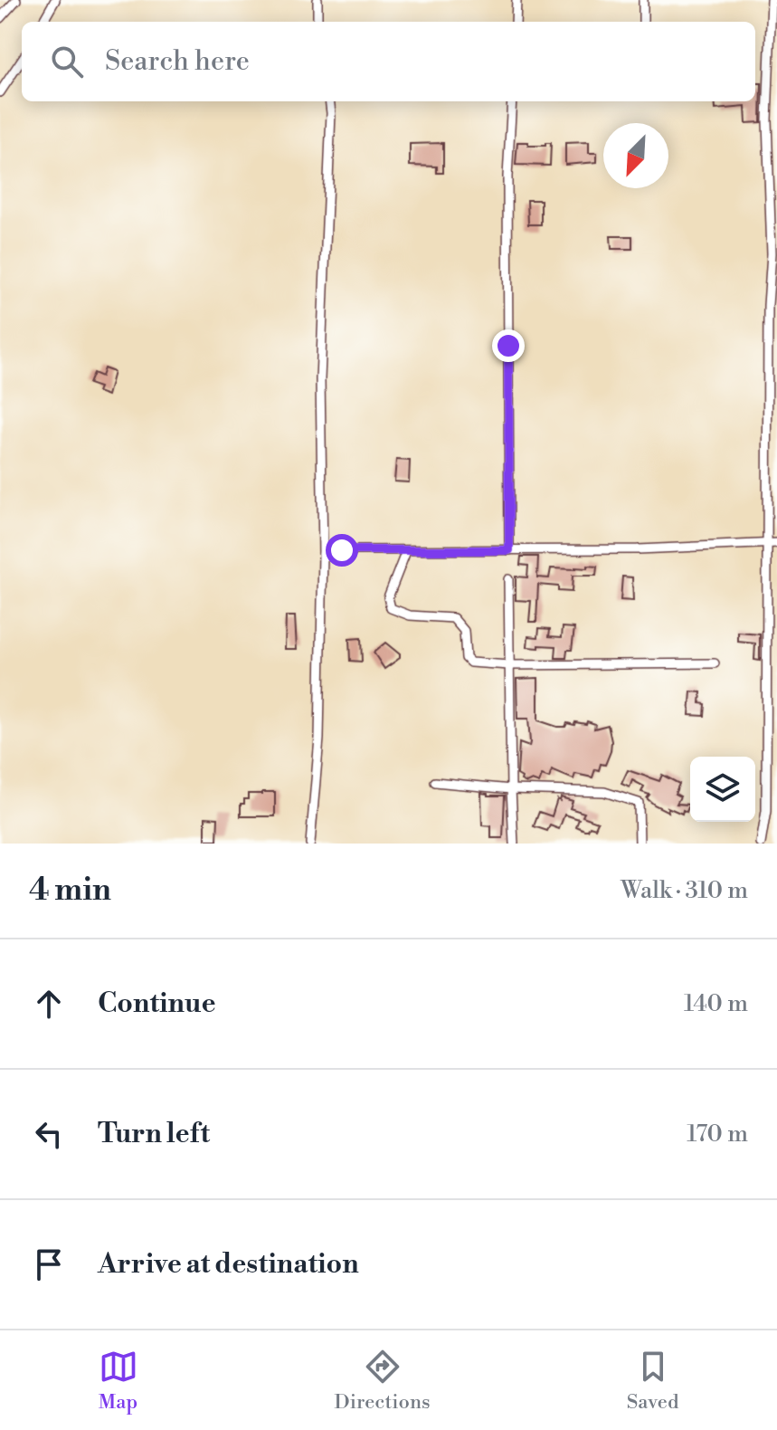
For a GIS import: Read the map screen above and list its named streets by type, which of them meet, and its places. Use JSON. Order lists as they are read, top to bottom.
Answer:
{
  "north": "bottom left",
  "page": {
    "search": "Search here",
    "heading": ["4 min", "Walk · 310 m"],
    "list": [
      ["Continue", "140 m"],
      ["Turn left", "170 m"],
      "Arrive at destination"
    ],
    "nav": ["Map", "Directions", "Saved"]
  }
}
